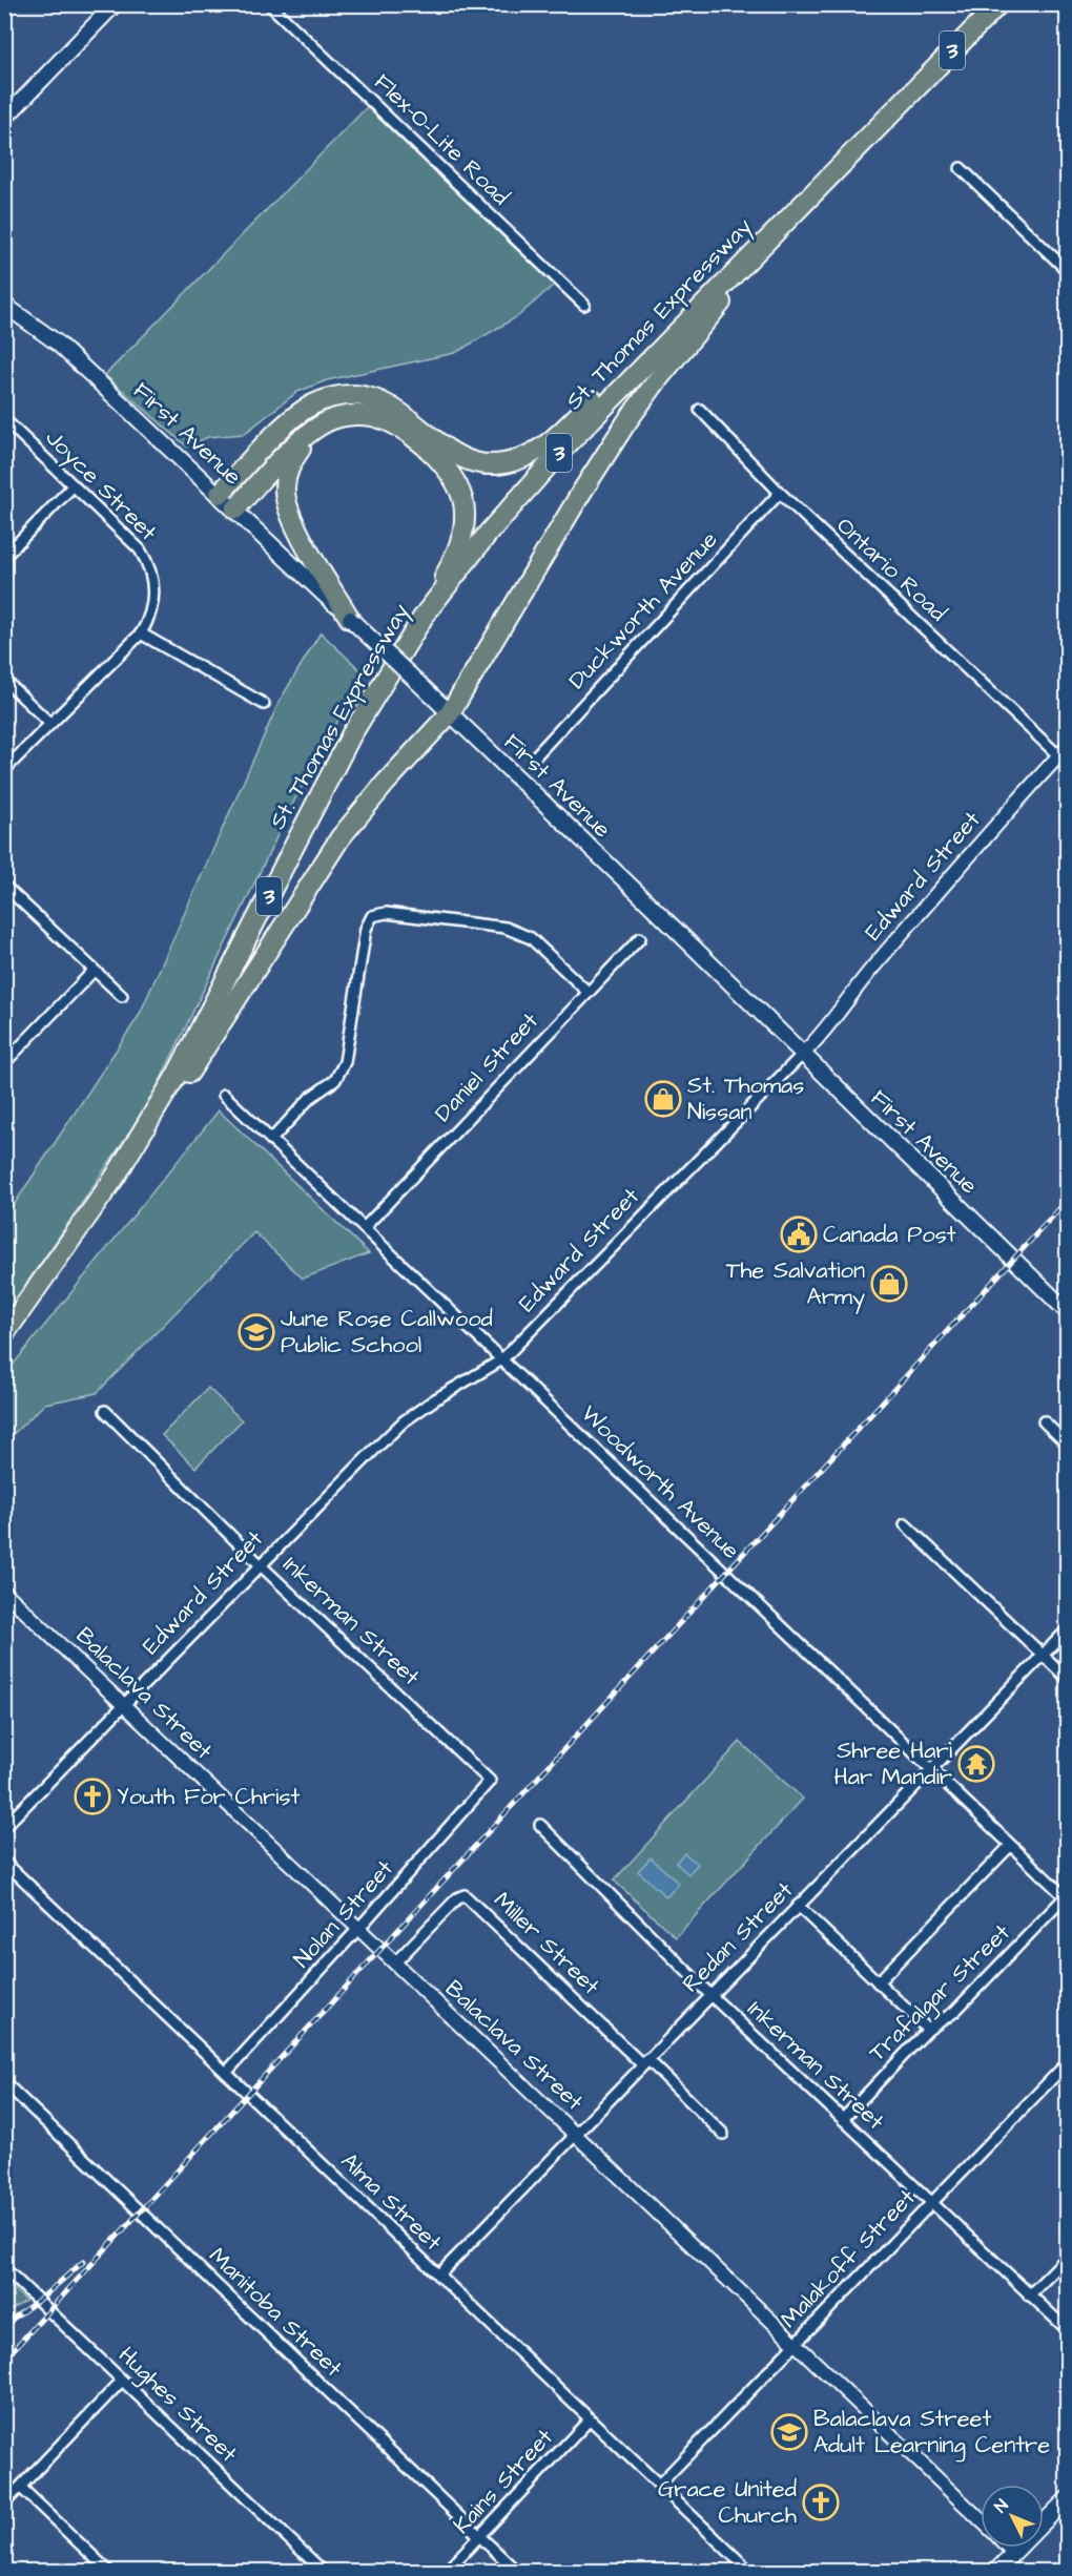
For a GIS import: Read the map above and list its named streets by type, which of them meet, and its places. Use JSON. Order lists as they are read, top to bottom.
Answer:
{
  "streets": {
    "highway": ["3", "St. Thomas Expressway"],
    "main road": ["First Avenue"],
    "street": [
      "Flex-O-Lite Road",
      "Joyce Street",
      "Ontario Road",
      "Duckworth Avenue",
      "Edward Street",
      "Daniel Street",
      "Woodworth Avenue",
      "Inkerman Street",
      "Balaclava Street",
      "Nolan Street",
      "Redan Street",
      "Miller Street",
      "Trafalgar Street",
      "Alma Street",
      "Malakoff Street",
      "Manitoba Street",
      "Hughes Street",
      "Kains Street"
    ]
  },
  "crossings": [
    ["First Avenue", "Edward Street"],
    ["Ontario Road", "Duckworth Avenue"],
    ["Ontario Road", "Edward Street"],
    ["Edward Street", "Woodworth Avenue"],
    ["Edward Street", "Inkerman Street"],
    ["Edward Street", "Balaclava Street"],
    ["Daniel Street", "Woodworth Avenue"],
    ["Woodworth Avenue", "Redan Street"],
    ["Woodworth Avenue", "Trafalgar Street"],
    ["Inkerman Street", "Nolan Street"],
    ["Inkerman Street", "Redan Street"],
    ["Inkerman Street", "Trafalgar Street"],
    ["Inkerman Street", "Malakoff Street"],
    ["Balaclava Street", "Nolan Street"],
    ["Balaclava Street", "Redan Street"],
    ["Balaclava Street", "Miller Street"],
    ["Balaclava Street", "Malakoff Street"],
    ["Nolan Street", "Alma Street"],
    ["Redan Street", "Miller Street"],
    ["Redan Street", "Alma Street"],
    ["Alma Street", "Malakoff Street"],
    ["Alma Street", "Kains Street"],
    ["Manitoba Street", "Kains Street"]
  ],
  "places": {
    "shop": ["St. Thomas Nissan", "The Salvation Army"],
    "public building": ["Canada Post"],
    "school or university": ["June Rose Callwood Public School", "Balaclava Street Adult Learning Centre"],
    "temple": ["Shree Hari Har Mandir"],
    "church": ["Youth For Christ", "Grace United Church"]
  },
  "north": "top left"
}
